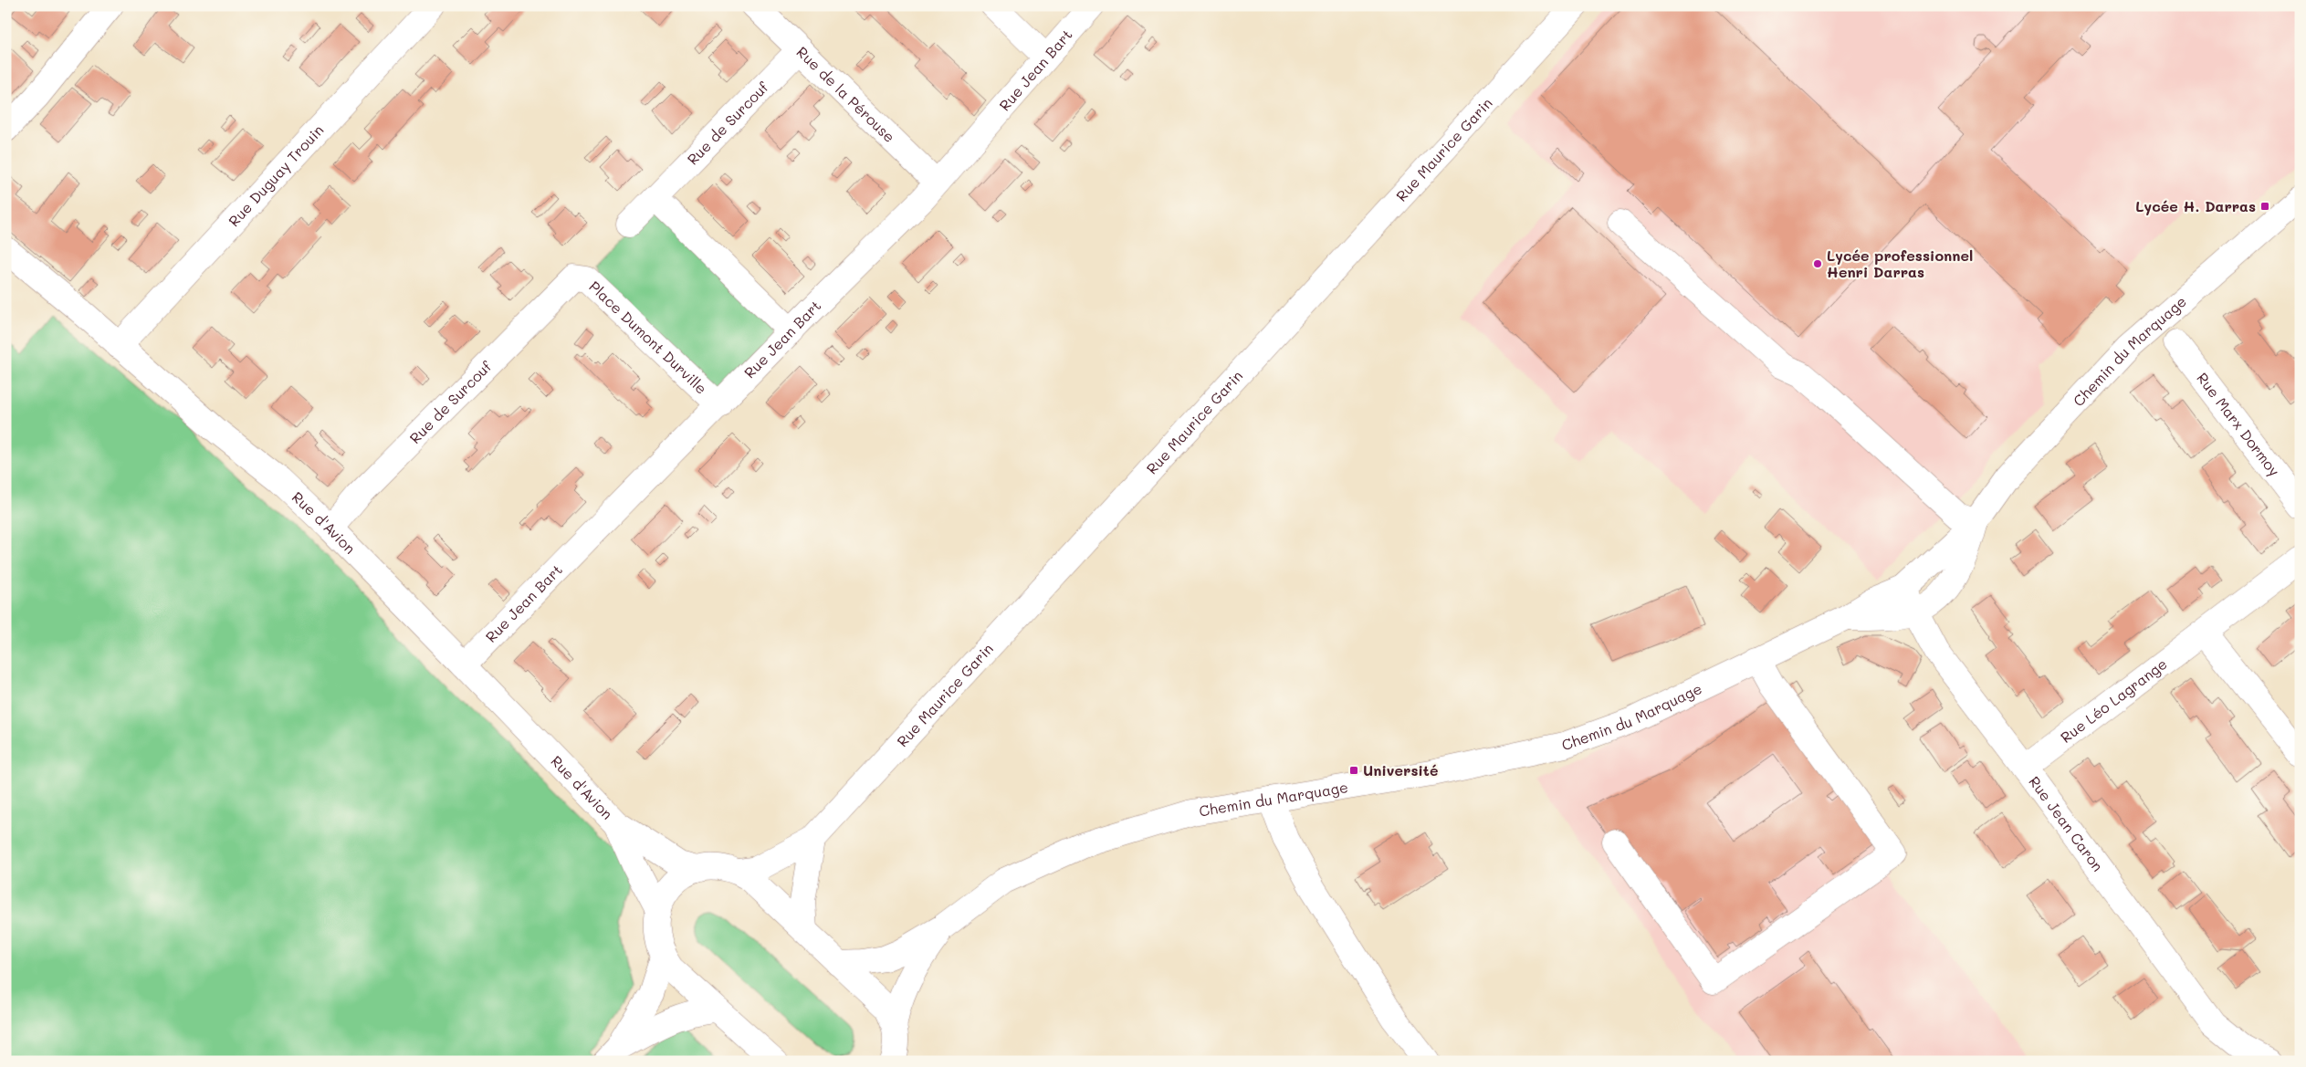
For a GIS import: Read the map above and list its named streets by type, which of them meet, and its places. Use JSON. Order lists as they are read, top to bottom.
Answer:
{
  "streets": {
    "street": [
      "Rue Jean Bart",
      "Rue de la Pérouse",
      "Rue de Surcouf",
      "Rue Maurice Garin",
      "Rue Duguay Trouin",
      "Place Dumont Durville",
      "Chemin du Marquage",
      "Rue Marx Dormoy",
      "Rue d'Avion",
      "Rue Léo Lagrange",
      "Rue Jean Caron"
    ]
  },
  "crossings": [
    ["Rue Jean Bart", "Rue de la Pérouse"],
    ["Rue Jean Bart", "Place Dumont Durville"],
    ["Rue Jean Bart", "Rue d'Avion"],
    ["Rue de la Pérouse", "Rue de Surcouf"],
    ["Rue de Surcouf", "Place Dumont Durville"],
    ["Rue de Surcouf", "Rue d'Avion"],
    ["Rue Duguay Trouin", "Rue d'Avion"],
    ["Chemin du Marquage", "Rue Jean Caron"],
    ["Rue Léo Lagrange", "Rue Jean Caron"]
  ],
  "places": {
    "transit": ["Lycée H. Darras", "Université"],
    "other": ["Lycée professionnel Henri Darras"]
  }
}
